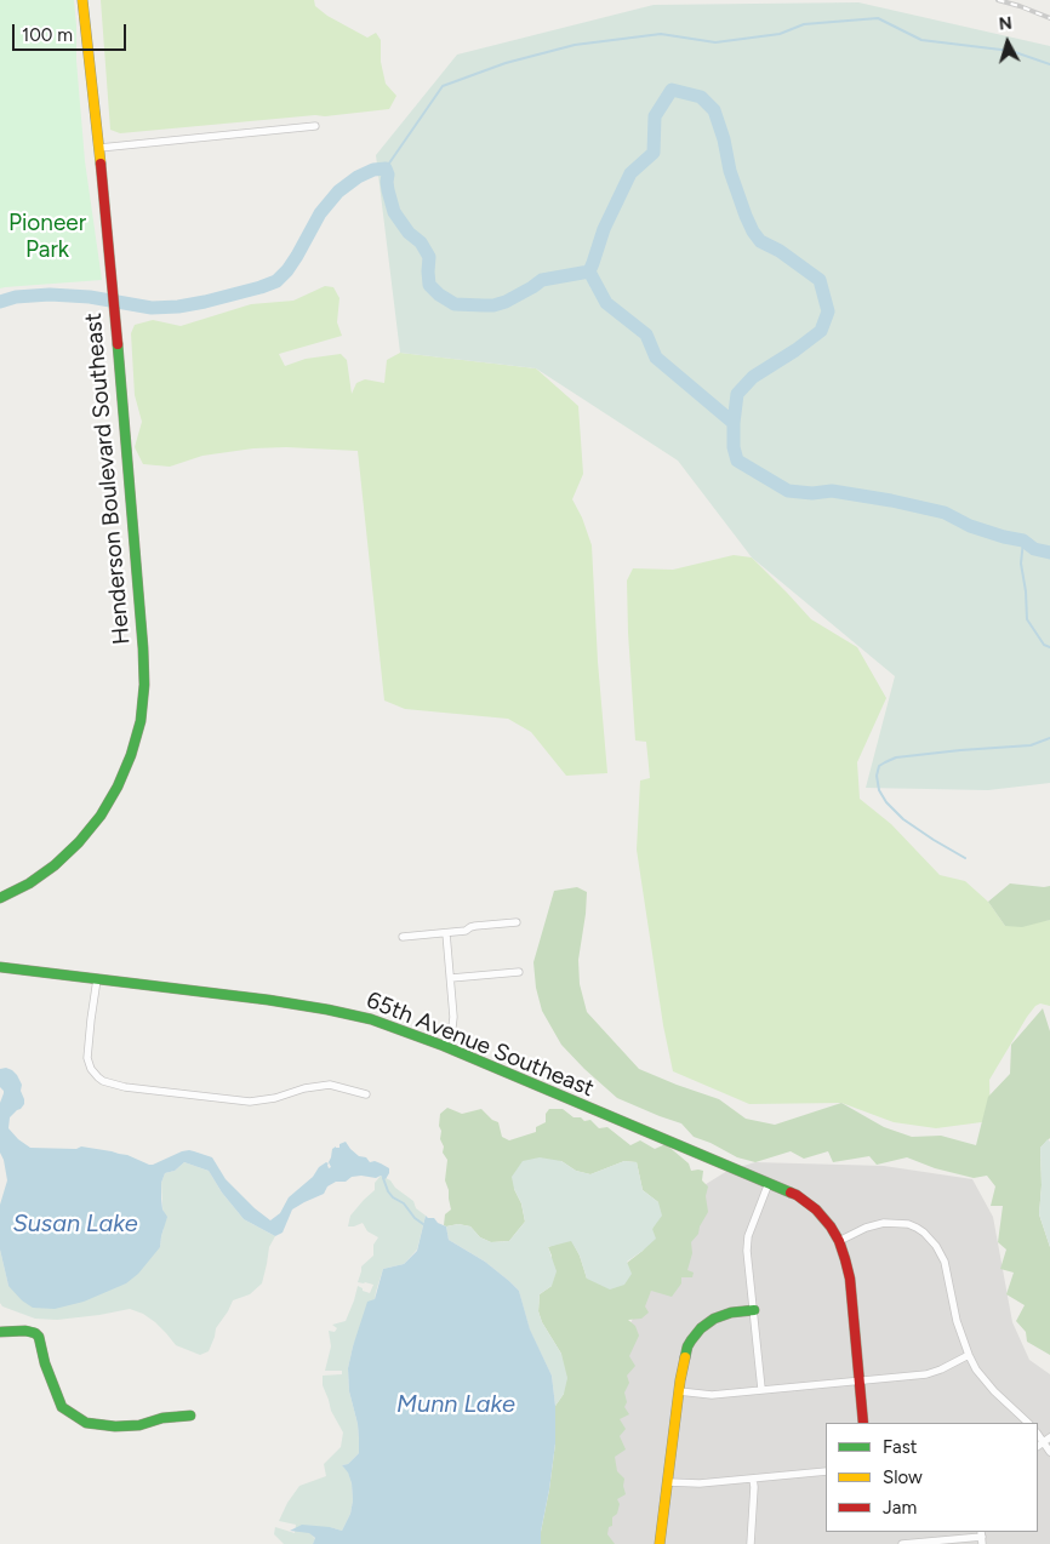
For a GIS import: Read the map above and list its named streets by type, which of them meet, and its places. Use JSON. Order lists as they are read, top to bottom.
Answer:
{
  "streets": {
    "street": ["Henderson Boulevard Southeast", "65th Avenue Southeast"]
  },
  "water": ["Susan Lake", "Munn Lake"],
  "parks": ["Pioneer Park"],
  "legend": ["Fast", "Slow", "Jam"],
  "scale_bar": "100 m",
  "north": "top"
}
